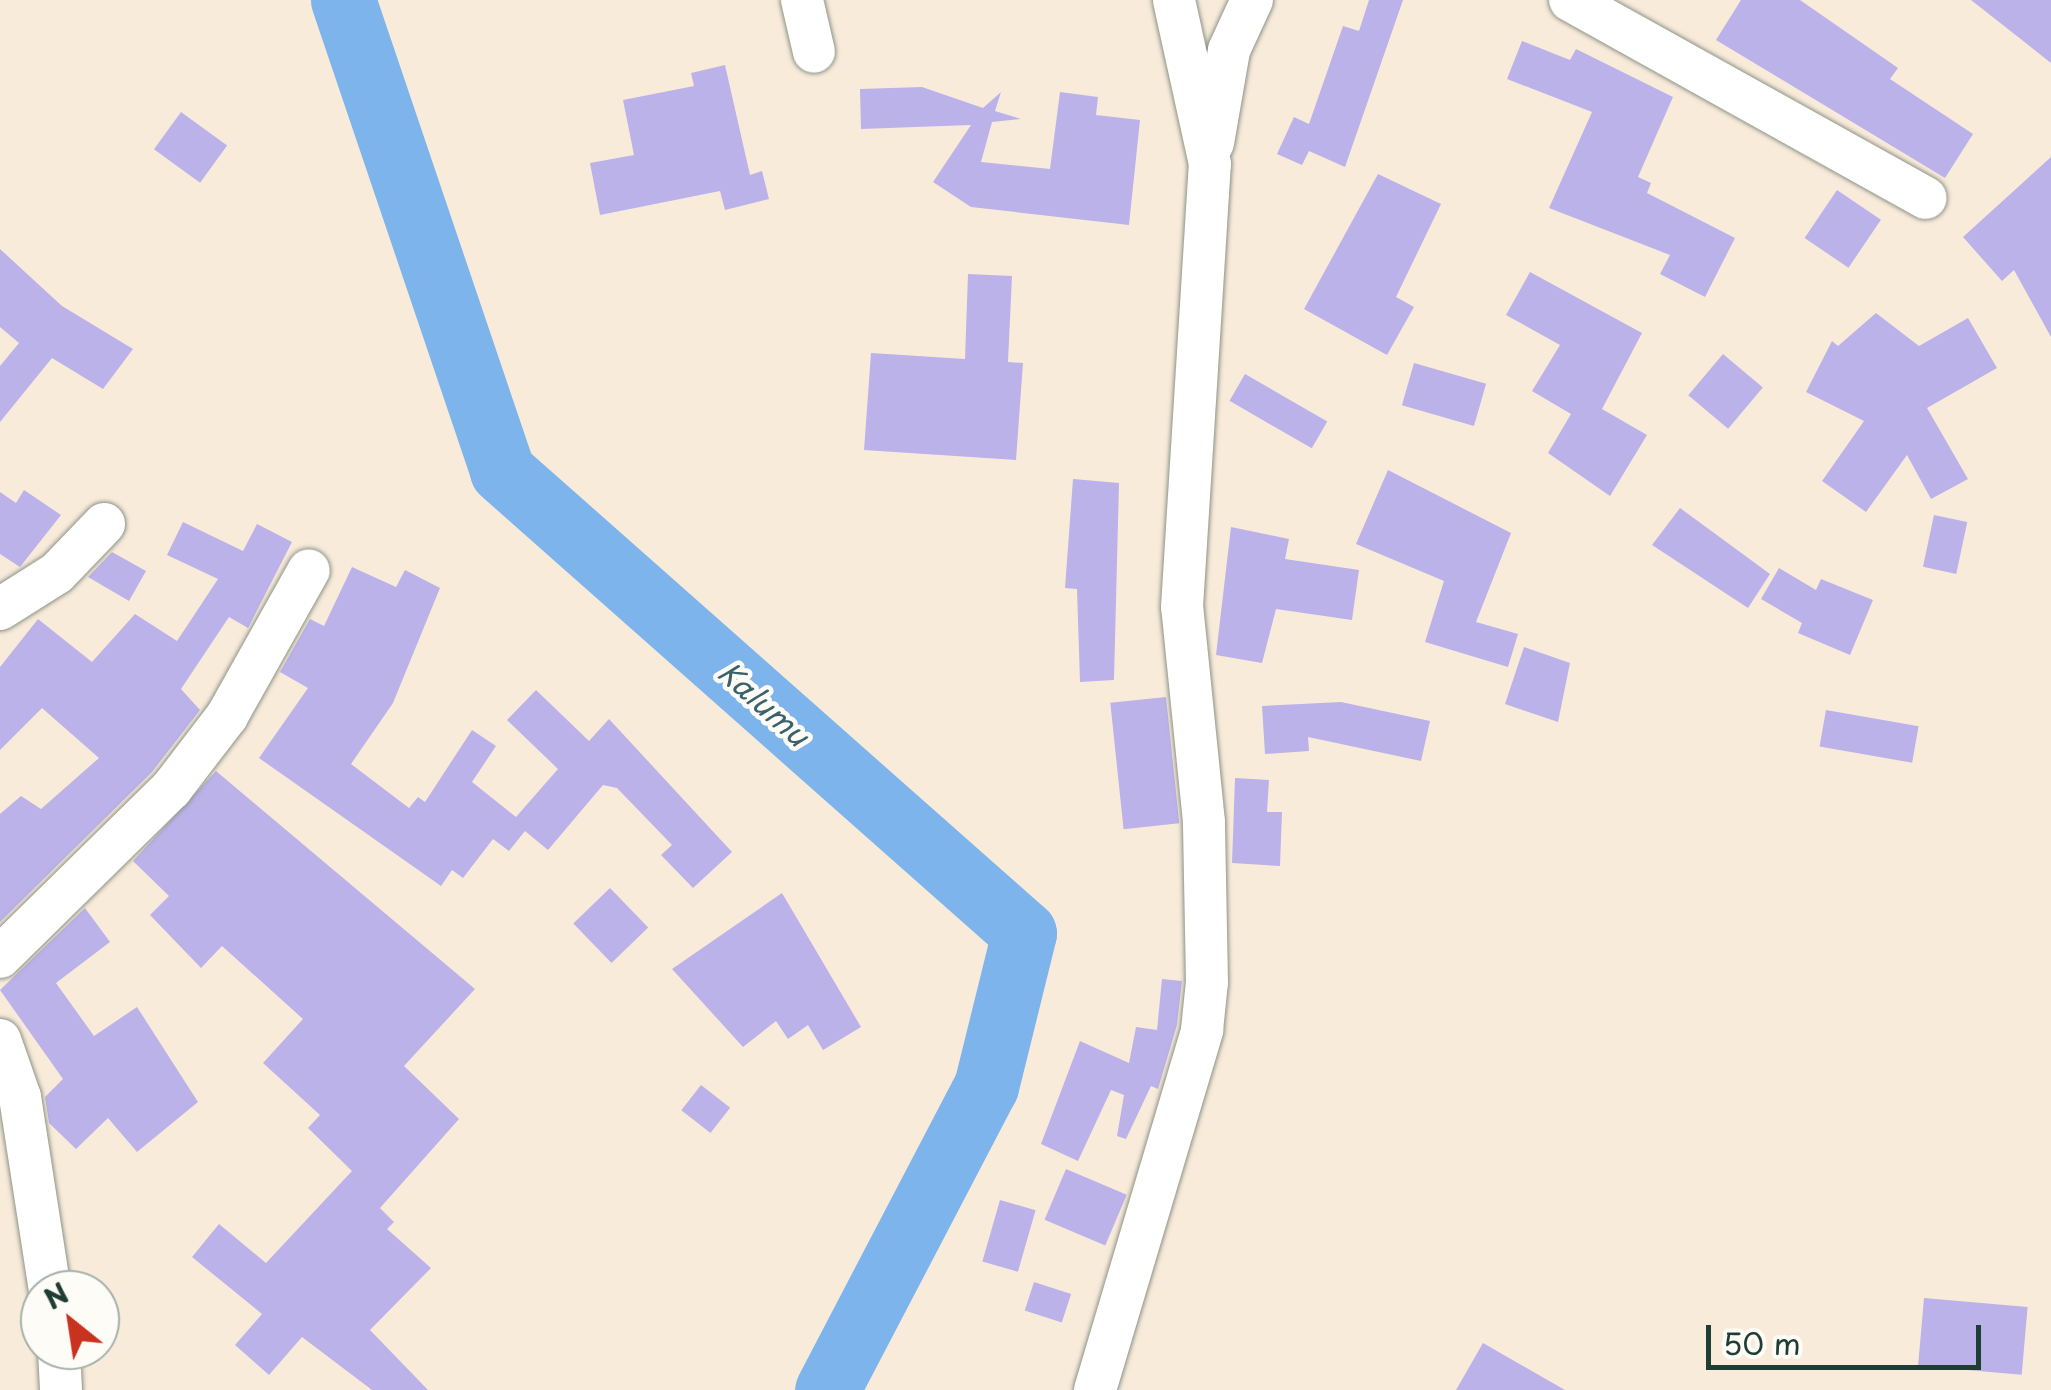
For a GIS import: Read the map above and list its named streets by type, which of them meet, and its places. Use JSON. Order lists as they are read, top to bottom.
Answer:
{
  "water": ["Kalumu"],
  "scale_bar": "50 m",
  "north": "top left"
}
